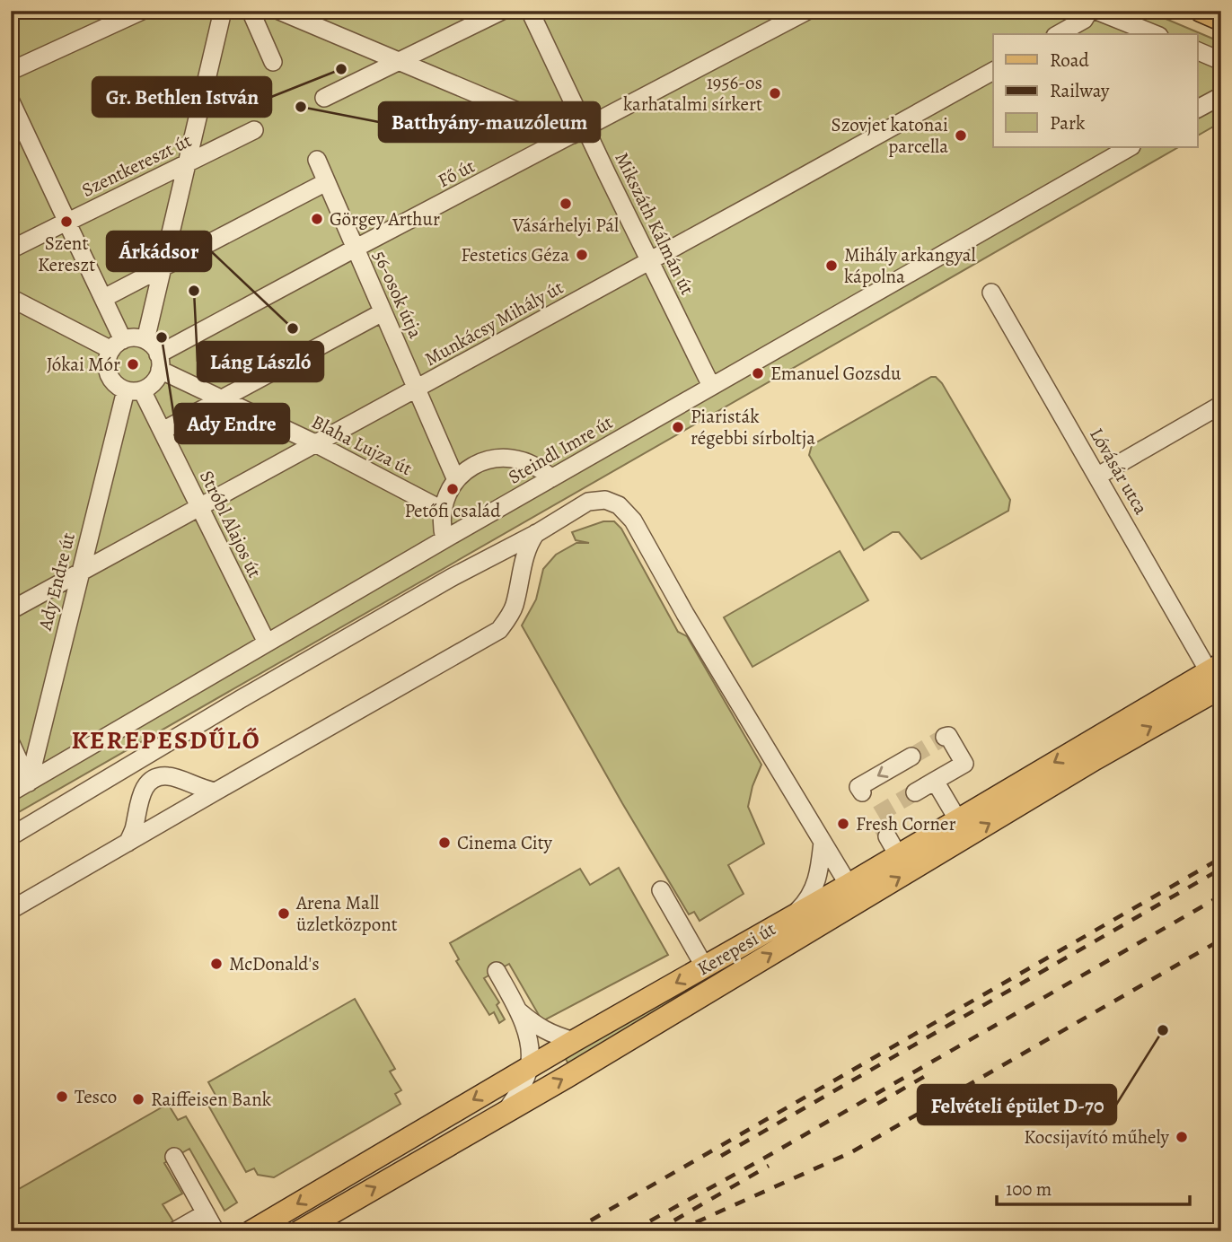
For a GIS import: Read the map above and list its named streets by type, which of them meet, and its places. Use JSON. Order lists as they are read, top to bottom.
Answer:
{
  "streets": {
    "main road": ["Kerepesi út"],
    "street": [
      "Szentkereszt út",
      "Fő út",
      "Mikszáth Kálmán út",
      "56-osok útja",
      "Munkácsy Mihály út",
      "Blaha Lujza út",
      "Steindl Imre út",
      "Lóvásár utca",
      "Stróbl Alajos út",
      "Ady Endre út"
    ]
  },
  "crossings": [
    ["Fő út", "Mikszáth Kálmán út"],
    ["Fő út", "56-osok útja"],
    ["Fő út", "Blaha Lujza út"],
    ["Fő út", "Stróbl Alajos út"],
    ["Fő út", "Ady Endre út"],
    ["Mikszáth Kálmán út", "Munkácsy Mihály út"],
    ["Mikszáth Kálmán út", "Steindl Imre út"],
    ["56-osok útja", "Munkácsy Mihály út"],
    ["Munkácsy Mihály út", "Blaha Lujza út"],
    ["Munkácsy Mihály út", "Stróbl Alajos út"],
    ["Munkácsy Mihály út", "Ady Endre út"],
    ["Blaha Lujza út", "Stróbl Alajos út"],
    ["Blaha Lujza út", "Ady Endre út"],
    ["Steindl Imre út", "Stróbl Alajos út"],
    ["Steindl Imre út", "Ady Endre út"],
    ["Lóvásár utca", "Kerepesi út"],
    ["Stróbl Alajos út", "Ady Endre út"]
  ],
  "districts": ["KEREPESDŰLŐ"],
  "places": [
    "Gr. Bethlen István",
    "1956-os karhatalmi sírkert",
    "Batthyány-mauzóleum",
    "Szovjet katonai parcella",
    "Vásárhelyi Pál",
    "Görgey Arthur",
    "Szent Kereszt",
    "Festetics Géza",
    "Mihály arkangyal kápolna",
    "Láng László",
    "Árkádsor",
    "Ady Endre",
    "Jókai Mór",
    "Emanuel Gozsdu",
    "Piaristák régebbi sírboltja",
    "Petőfi család",
    "Fresh Corner",
    "Cinema City",
    "Arena Mall üzletközpont",
    "McDonald's",
    "Felvételi épület D-70",
    "Tesco",
    "Raiffeisen Bank",
    "Kocsijavító műhely"
  ],
  "legend": ["Road", "Railway", "Park"],
  "scale_bar": "100 m"
}
